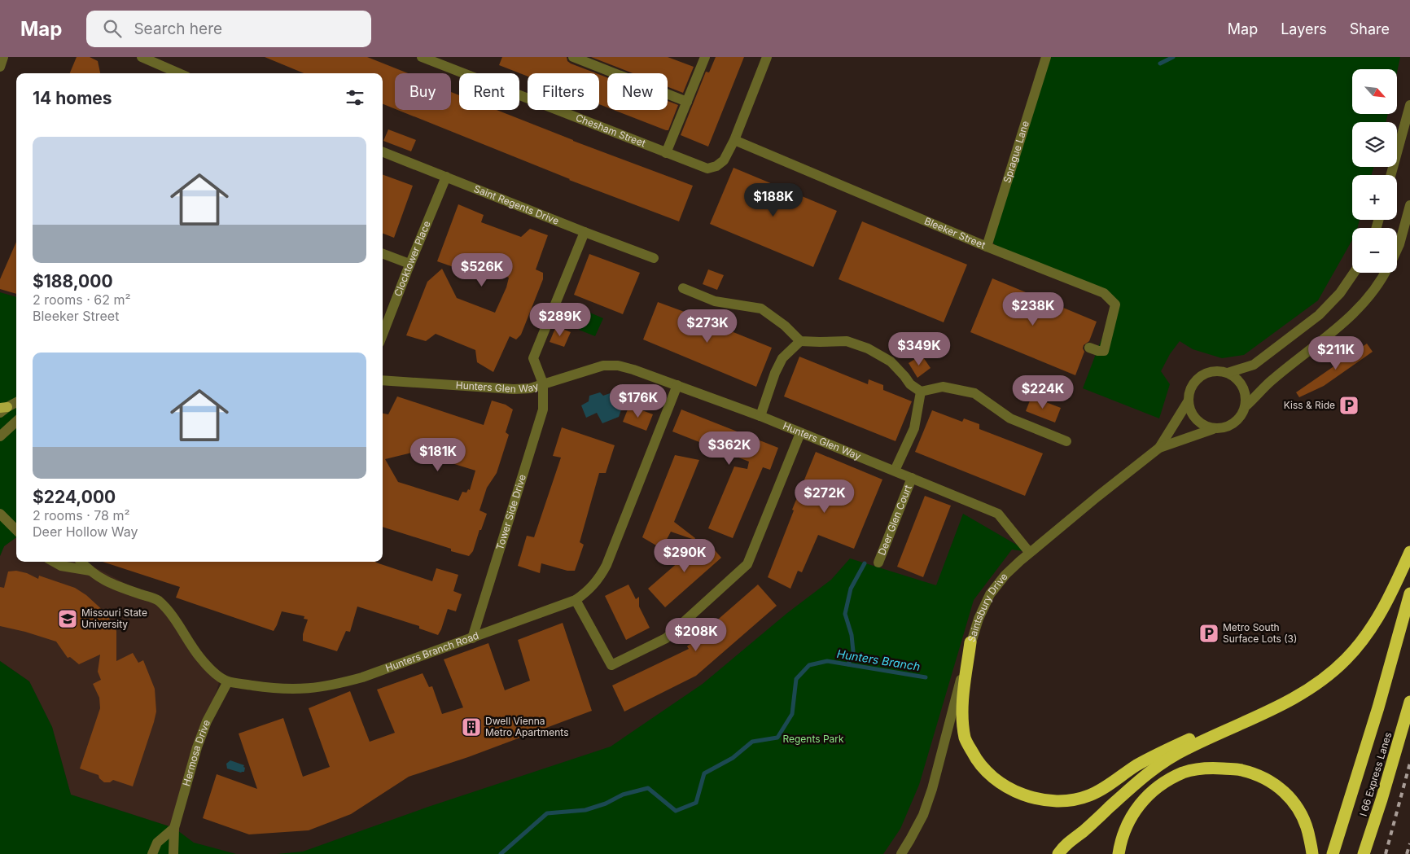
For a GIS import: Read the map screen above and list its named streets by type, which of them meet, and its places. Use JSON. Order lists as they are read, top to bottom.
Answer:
{
  "streets": {
    "highway": ["I 66 Express Lanes"],
    "street": [
      "Chesham Street",
      "Sprague Lane",
      "Saint Regents Drive",
      "Bleeker Street",
      "Clocktower Place",
      "Hunters Glen Way",
      "Tower Side Drive",
      "Deer Glen Court",
      "Saintsbury Drive",
      "Hunters Branch Road",
      "Hermosa Drive"
    ]
  },
  "crossings": [
    ["Chesham Street", "Bleeker Street"],
    ["Sprague Lane", "Bleeker Street"],
    ["Saint Regents Drive", "Clocktower Place"],
    ["Saint Regents Drive", "Tower Side Drive"],
    ["Hunters Glen Way", "Tower Side Drive"],
    ["Hunters Glen Way", "Deer Glen Court"],
    ["Hunters Glen Way", "Saintsbury Drive"],
    ["Hunters Glen Way", "Hunters Branch Road"],
    ["Tower Side Drive", "Hunters Branch Road"],
    ["Hunters Branch Road", "Hermosa Drive"]
  ],
  "water": ["Hunters Branch"],
  "parks": ["Regents Park"],
  "places": {
    "parking": ["Kiss & Ride", "Metro South Surface Lots (3)"],
    "school or university": ["Missouri State University"],
    "building": ["Dwell Vienna Metro Apartments"]
  },
  "north": "bottom right",
  "page": {
    "header": "Map",
    "search": "Search here",
    "nav": ["Map", "Layers", "Share"],
    "map_buttons": ["+", "−"],
    "chip": [
      "Buy",
      "Rent",
      "Filters",
      "New"
    ],
    "heading": "14 homes",
    "list": [
      {
        "name": "$188,000",
        "note": "2 rooms · 62 m² · Bleeker Street"
      },
      {
        "name": "$224,000",
        "note": "2 rooms · 78 m² · Deer Hollow Way"
      }
    ],
    "price": [
      "$188K",
      "$526K",
      "$238K",
      "$289K",
      "$273K",
      "$349K",
      "$211K",
      "$224K",
      "$176K",
      "$362K",
      "$181K",
      "$272K",
      "$290K",
      "$208K"
    ]
  }
}
